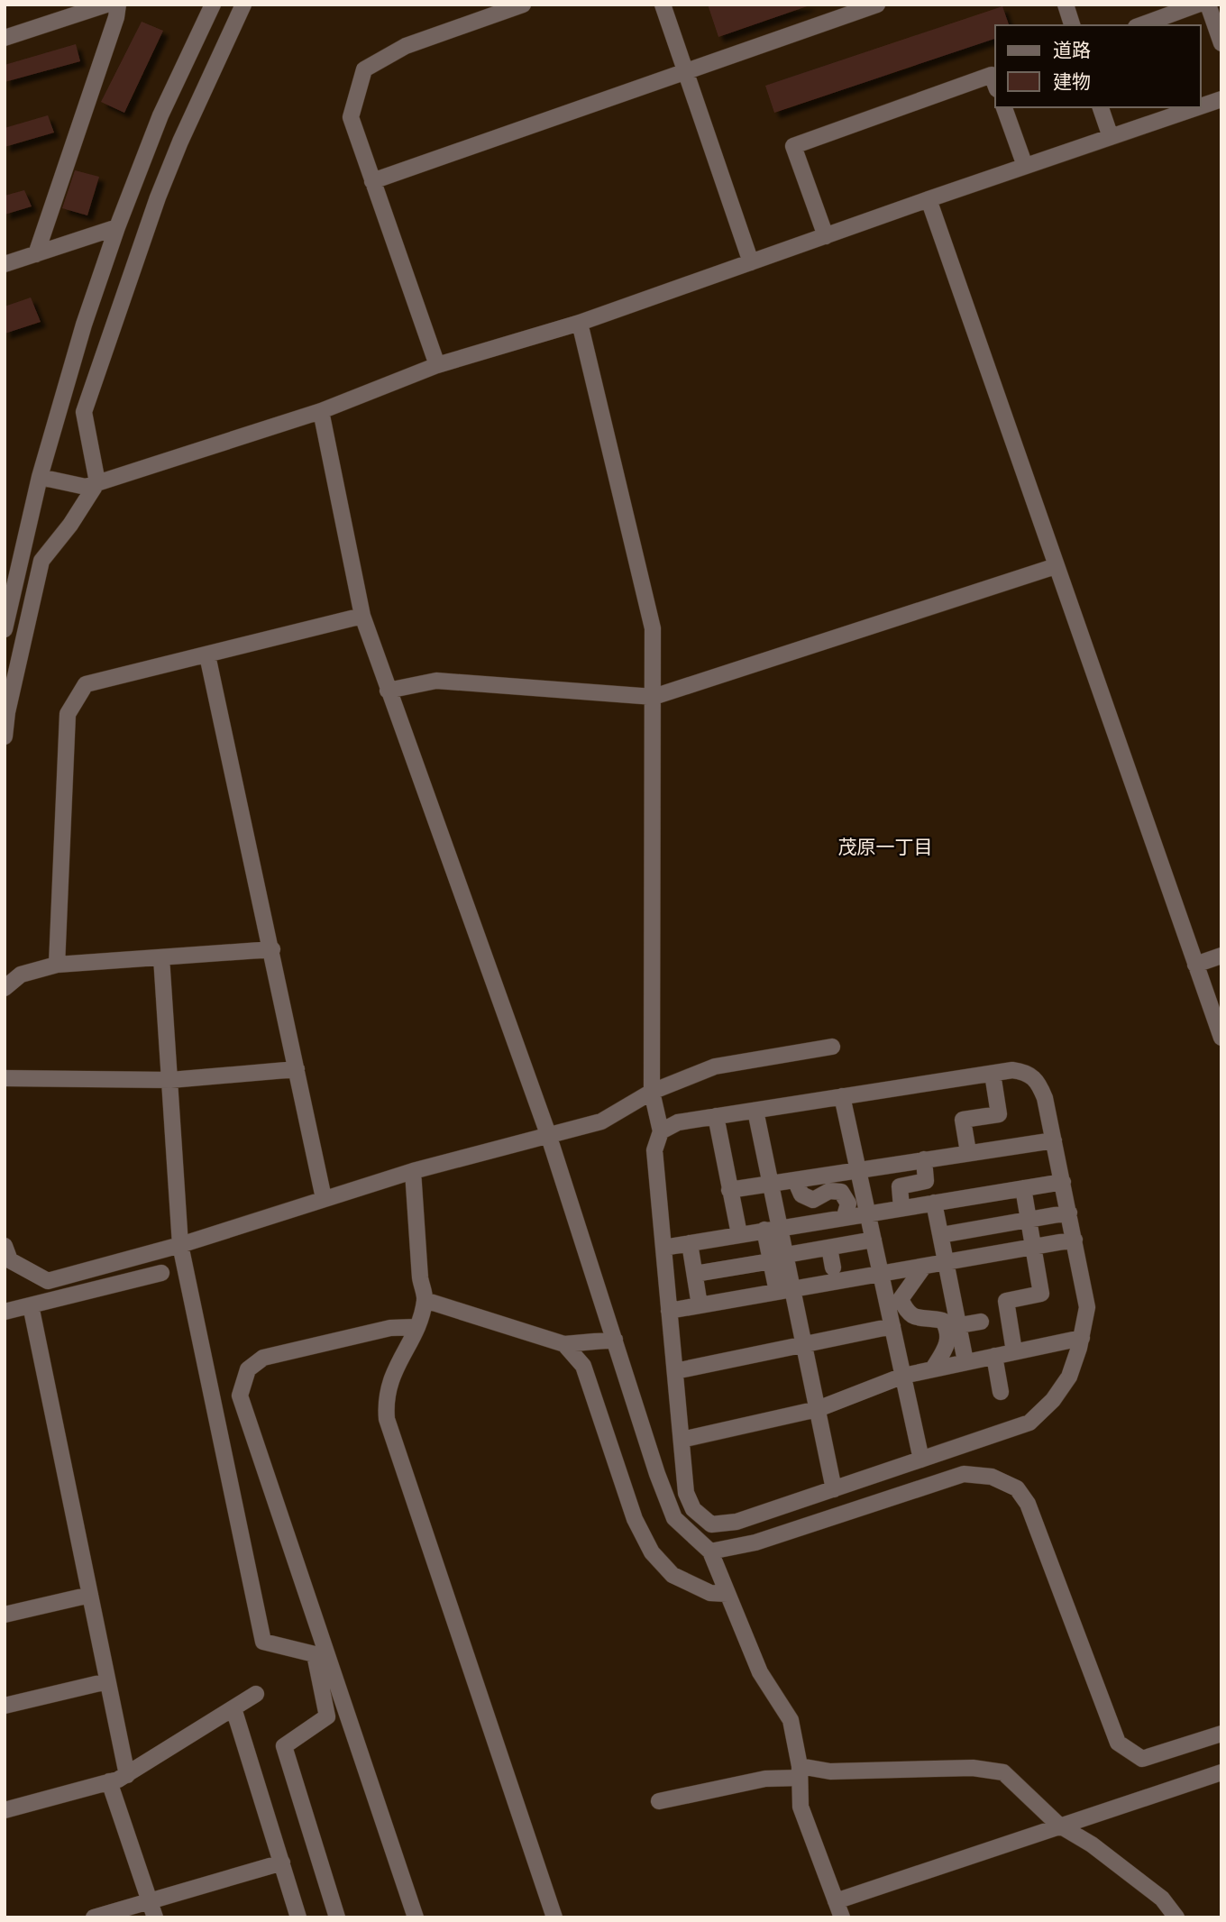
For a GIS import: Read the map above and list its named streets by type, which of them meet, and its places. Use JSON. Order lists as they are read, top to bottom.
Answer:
{
  "districts": ["茂原一丁目"],
  "legend": ["道路", "建物"]
}
